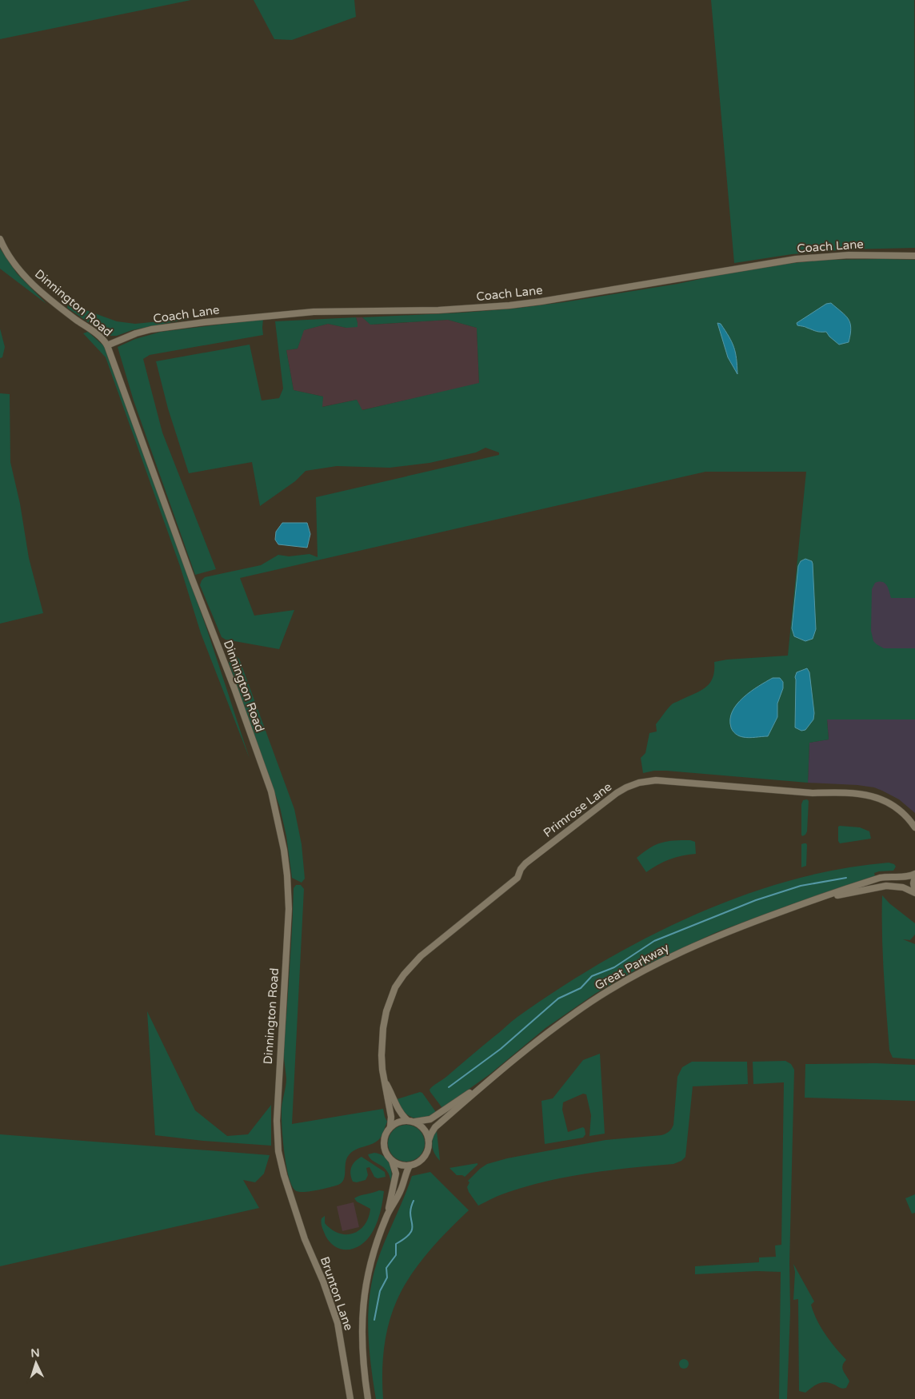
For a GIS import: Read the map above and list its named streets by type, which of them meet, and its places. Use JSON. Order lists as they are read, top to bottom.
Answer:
{
  "streets": {
    "street": [
      "Coach Lane",
      "Dinnington Road",
      "Primrose Lane",
      "Great Parkway",
      "Brunton Lane"
    ]
  },
  "crossings": [
    ["Coach Lane", "Dinnington Road"],
    ["Dinnington Road", "Brunton Lane"],
    ["Primrose Lane", "Great Parkway"]
  ],
  "north": "top"
}
